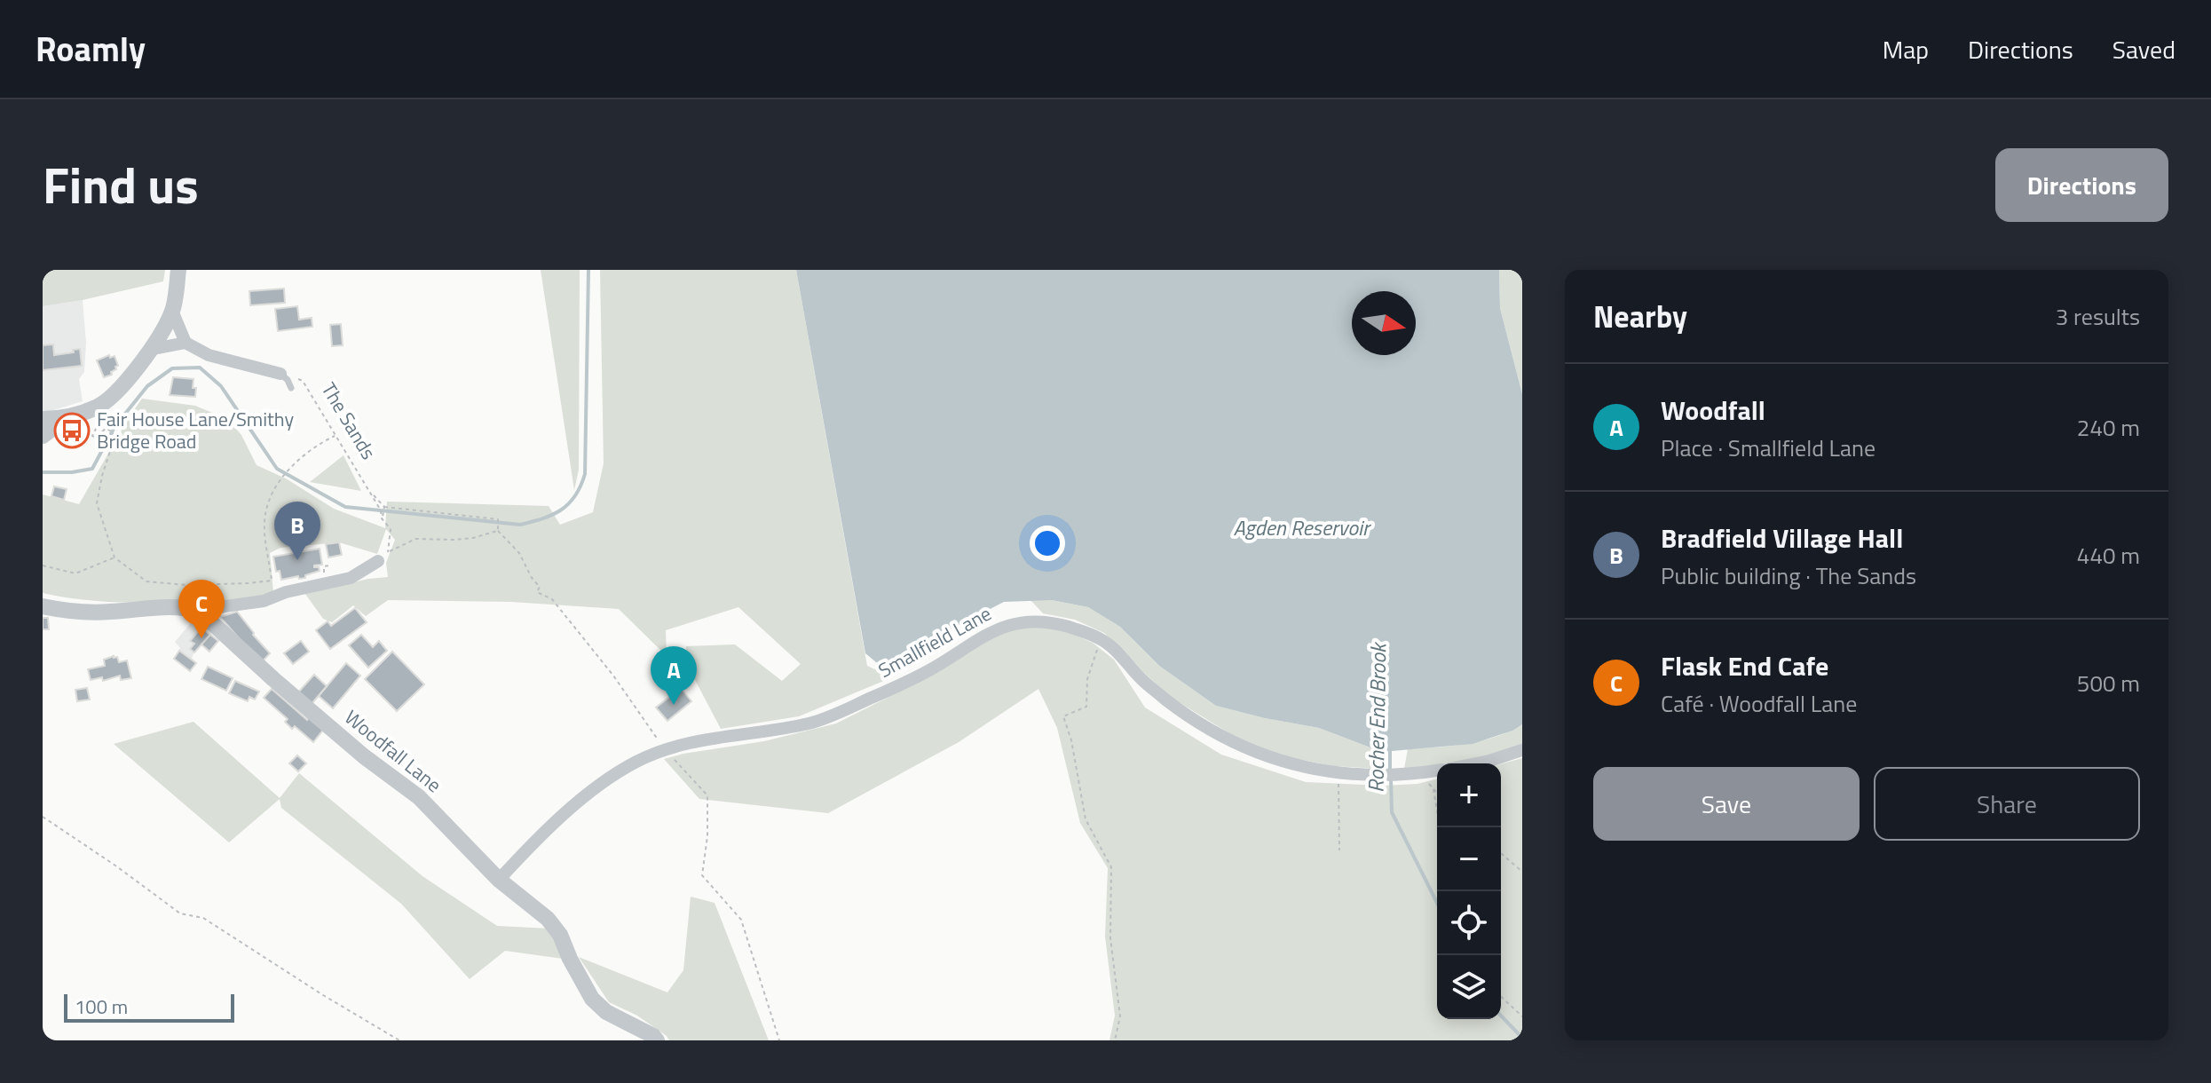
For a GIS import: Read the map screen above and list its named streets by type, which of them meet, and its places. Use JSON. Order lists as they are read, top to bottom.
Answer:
{
  "streets": {
    "street": ["Smallfield Lane", "Woodfall Lane"],
    "path": ["The Sands"]
  },
  "crossings": [
    ["Smallfield Lane", "Woodfall Lane"]
  ],
  "water": ["Agden Reservoir", "Rocher End Brook"],
  "places": {
    "bus stop": ["Fair House Lane/Smithy Bridge Road"]
  },
  "scale_bar": "100 m",
  "north": "right",
  "page": {
    "header": "Roamly",
    "nav": ["Map", "Directions", "Saved"],
    "title": "Find us",
    "buttons": [
      "Directions",
      ["Save", "Share"]
    ],
    "heading": ["Nearby", "3 results"],
    "list": [
      {
        "mark": "A",
        "name": "Woodfall",
        "note": "Place · Smallfield Lane",
        "value": "240 m"
      },
      {
        "mark": "B",
        "name": "Bradfield Village Hall",
        "note": "Public building · The Sands",
        "value": "440 m"
      },
      {
        "mark": "C",
        "name": "Flask End Cafe",
        "note": "Café · Woodfall Lane",
        "value": "500 m"
      }
    ],
    "pins": ["B", "C", "A"],
    "map_buttons": ["+", "−"],
    "scale": "100 m"
  }
}
